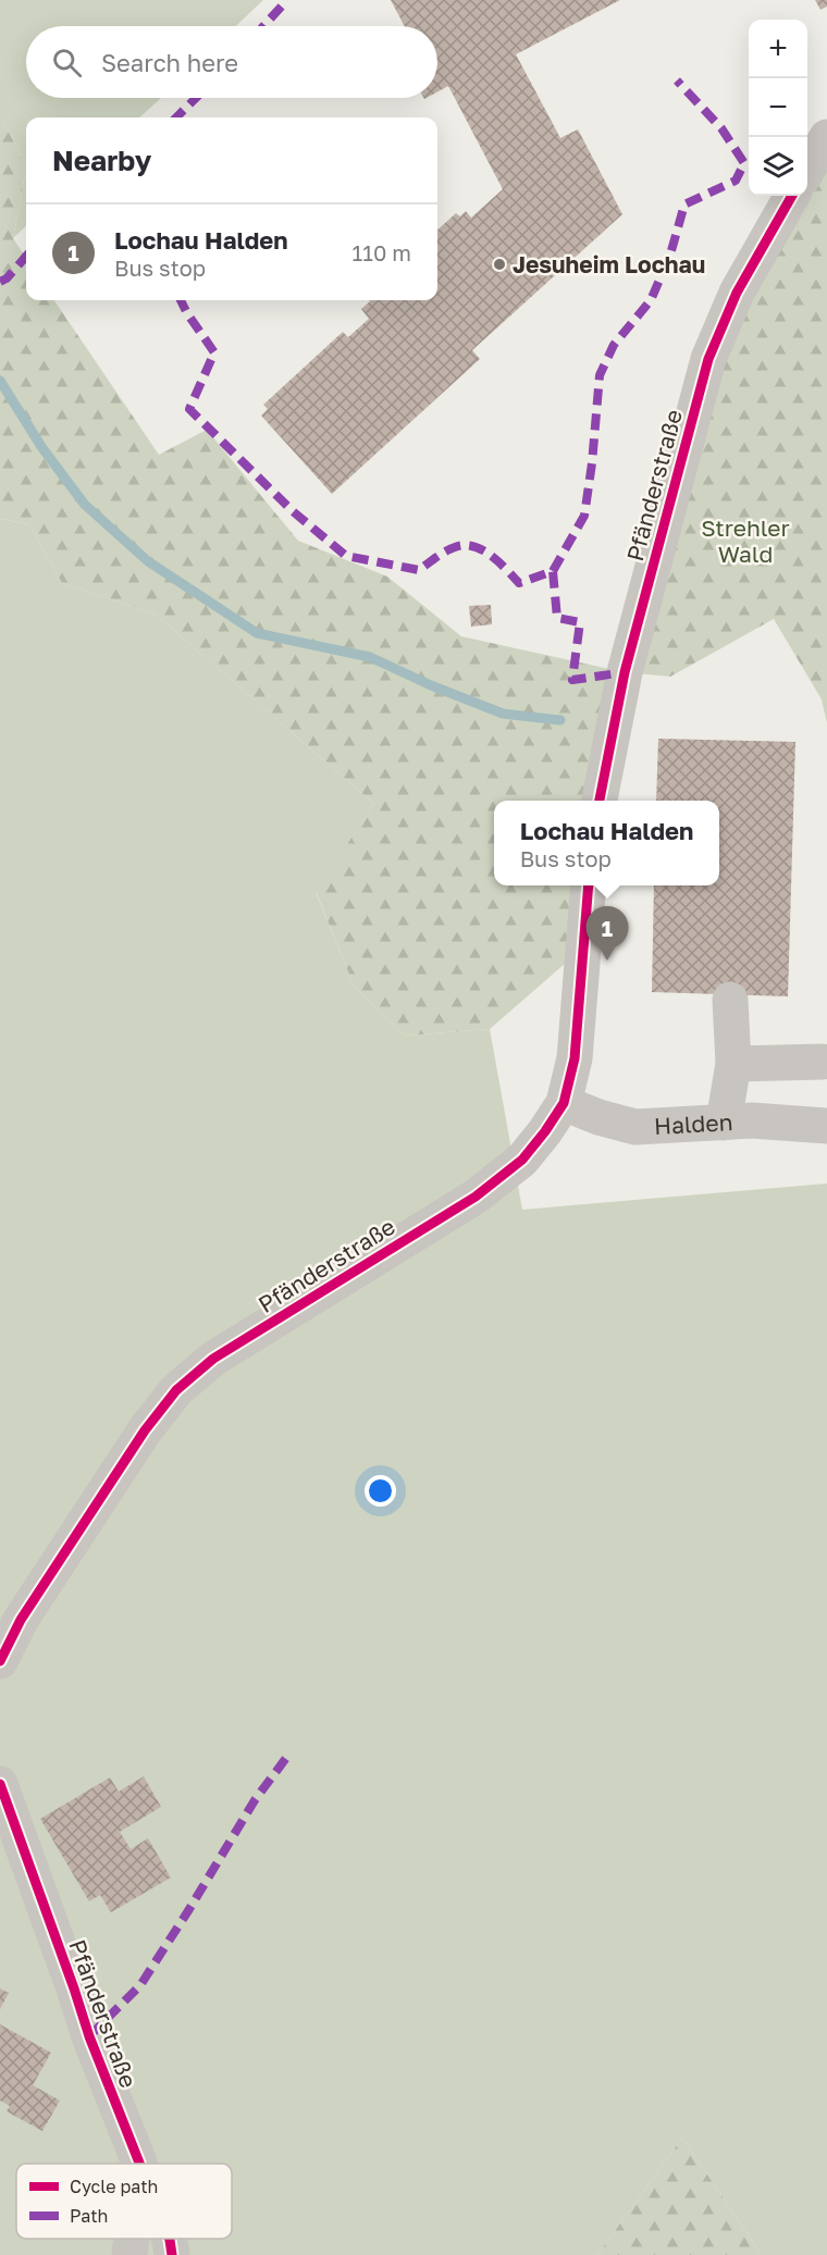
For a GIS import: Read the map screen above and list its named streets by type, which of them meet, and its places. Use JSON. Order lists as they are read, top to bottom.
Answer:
{
  "streets": {
    "street": ["Pfänderstraße", "Halden"]
  },
  "crossings": [
    ["Pfänderstraße", "Halden"]
  ],
  "parks": ["Strehler Wald"],
  "places": ["Jesuheim Lochau"],
  "legend": ["Cycle path", "Path"],
  "page": {
    "map_buttons": ["+", "−"],
    "search": "Search here",
    "heading": "Nearby",
    "list": [
      {
        "mark": "1",
        "name": "Lochau Halden",
        "note": "Bus stop",
        "value": "110 m"
      }
    ],
    "popup": ["Lochau Halden", "Bus stop"],
    "pins": "1"
  }
}
